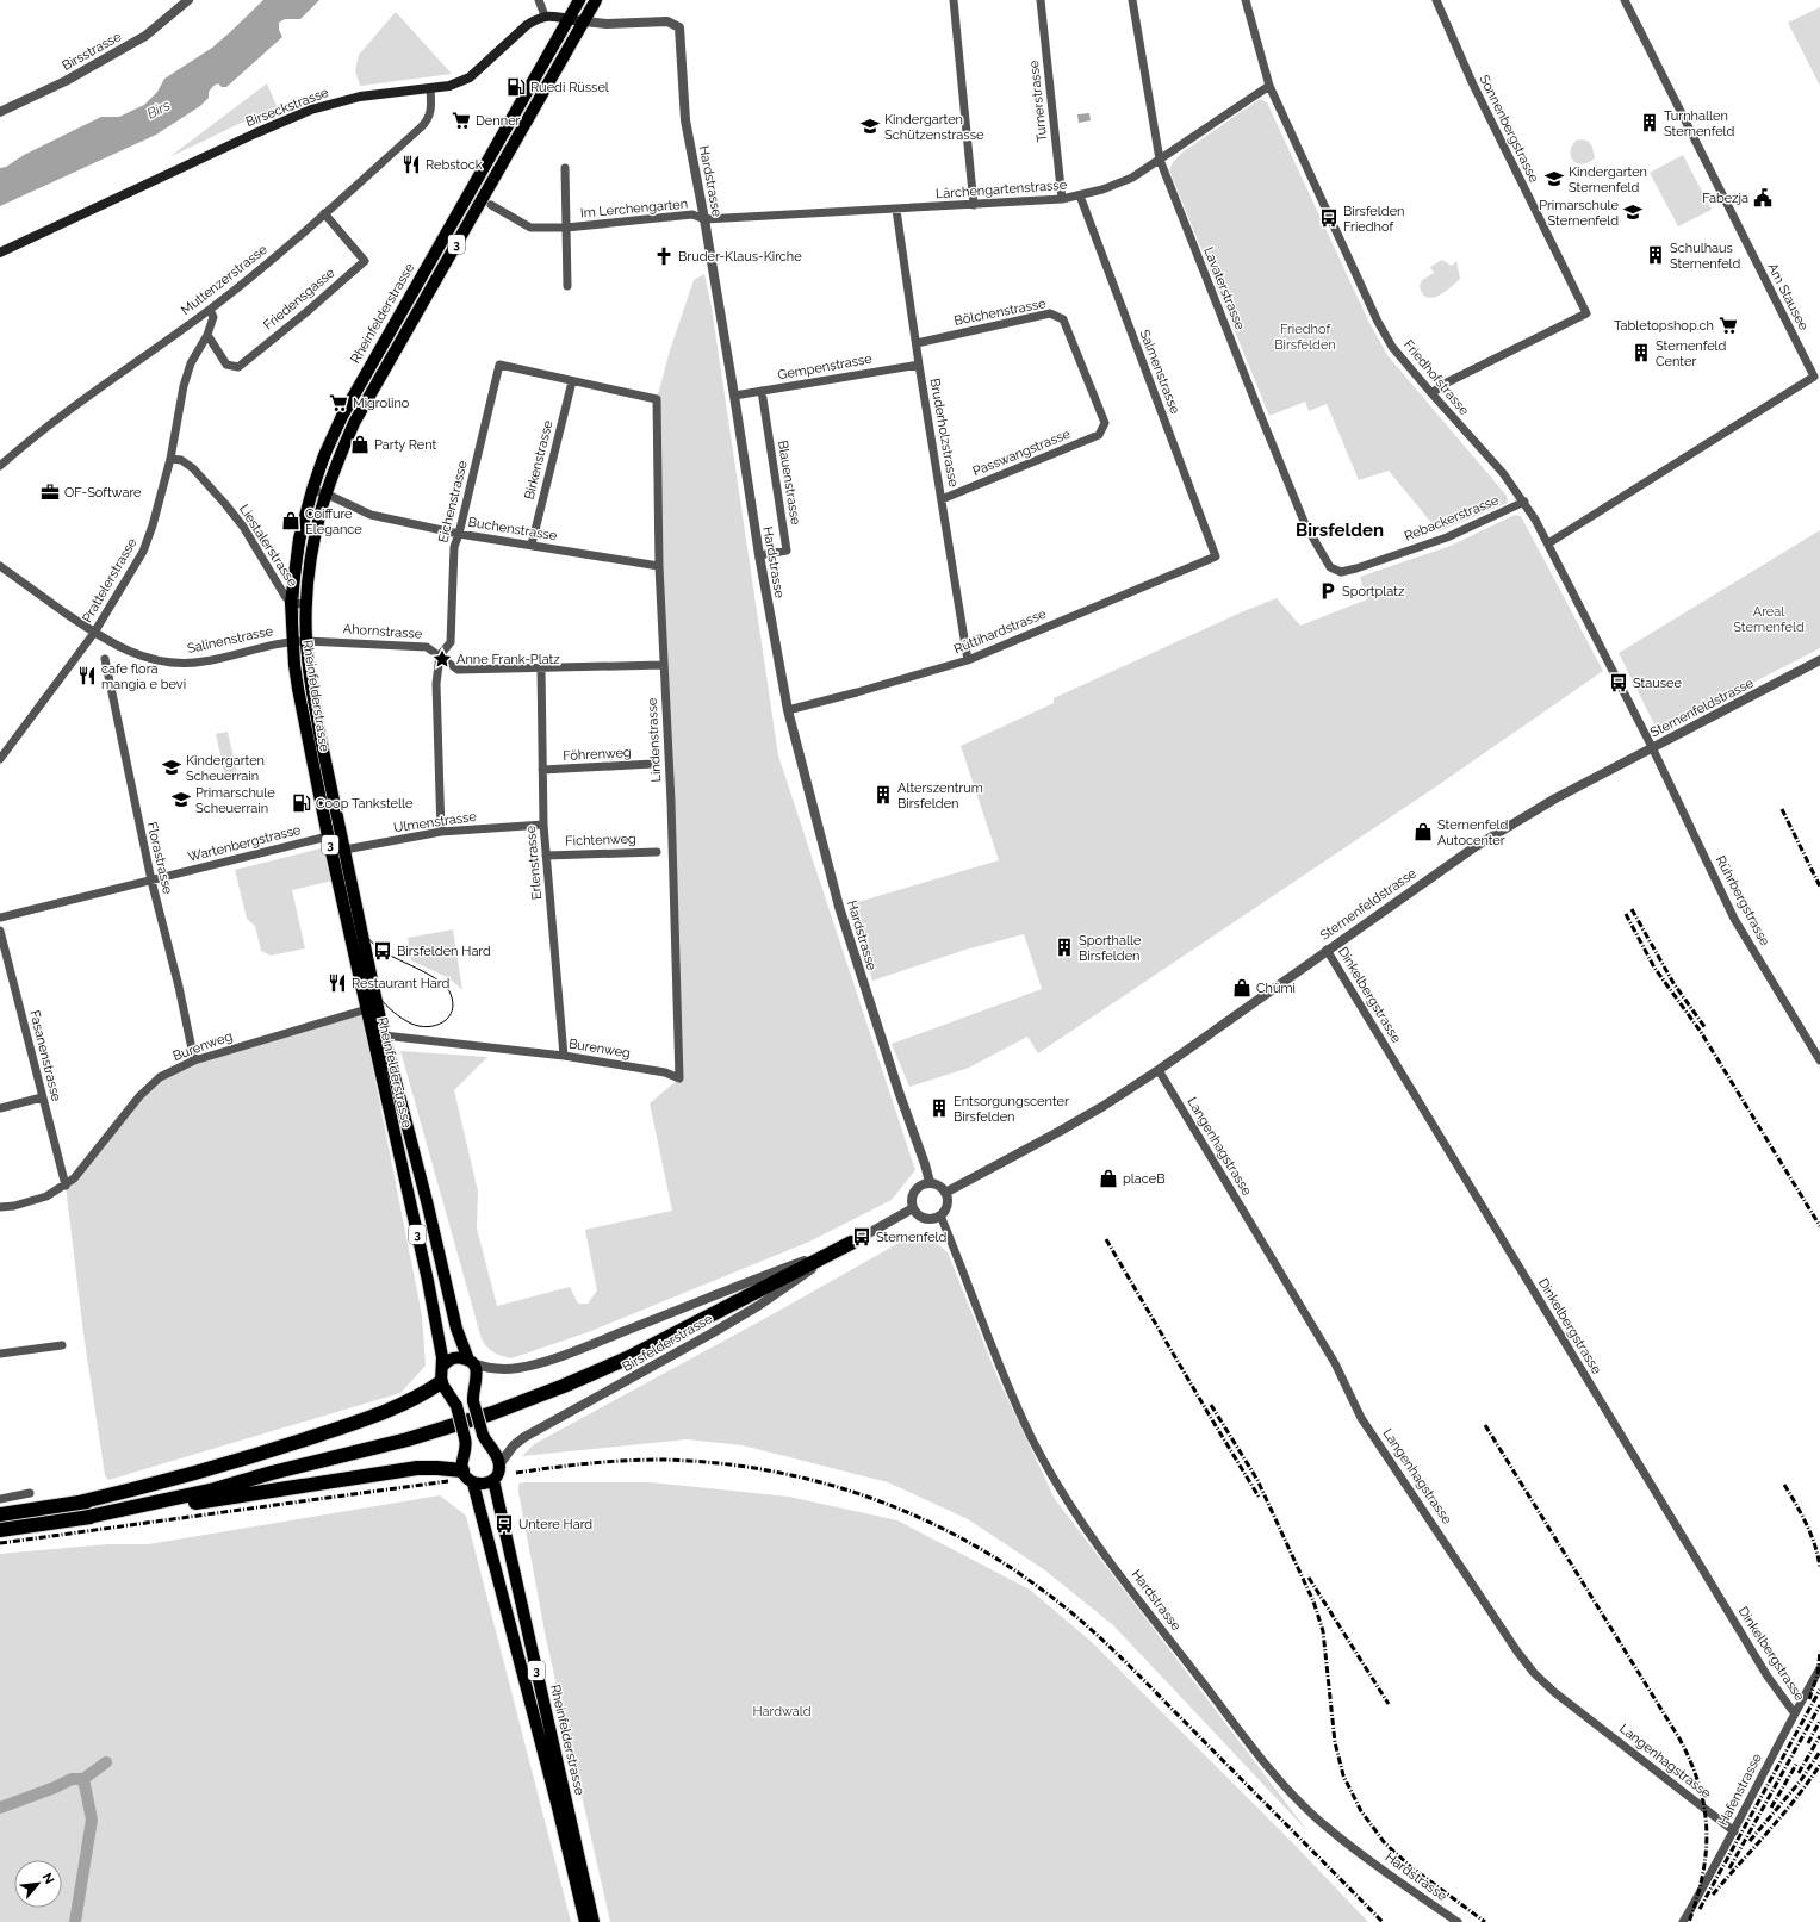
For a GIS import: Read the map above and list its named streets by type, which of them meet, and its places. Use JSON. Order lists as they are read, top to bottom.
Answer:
{
  "streets": {
    "main road": ["Birseckstrasse", "3", "Rheinfelderstrasse"],
    "street": [
      "Birsstrasse",
      "Turnerstrasse",
      "Sonnenbergstrasse",
      "Hardstrasse",
      "Lärchengartenstrasse",
      "Im Lerchengarten",
      "Muttenzerstrasse",
      "Lavaterstrasse",
      "Am Stausee",
      "Friedensgasse",
      "Bölchenstrasse",
      "Gempenstrasse",
      "Salmenstrasse",
      "Friedhofstrasse",
      "Bruderholzstrasse",
      "Passwangstrasse",
      "Birkenstrasse",
      "Blauenstrasse",
      "Eichenstrasse",
      "Rebackerstrasse",
      "Buchenstrasse",
      "Liestalerstrasse",
      "Prattelerstrasse",
      "Ahornstrasse",
      "Rüttihardstrasse",
      "Salinenstrasse",
      "Sternenfeldstrasse",
      "Lindenstrasse",
      "Föhrenweg",
      "Ulmenstrasse",
      "Fichtenweg",
      "Wartenbergstrasse",
      "Florastrasse",
      "Erlenstrasse",
      "Rührbergstrasse",
      "Dinkelbergstrasse",
      "Burenweg",
      "Fasanenstrasse",
      "Langenhagstrasse",
      "Birsfelderstrasse",
      "Hafenstrasse"
    ]
  },
  "crossings": [
    ["Turnerstrasse", "Lärchengartenstrasse"],
    ["Birseckstrasse", "Muttenzerstrasse"],
    ["Sonnenbergstrasse", "Friedhofstrasse"],
    ["Hardstrasse", "Lärchengartenstrasse"],
    ["Hardstrasse", "Im Lerchengarten"],
    ["Hardstrasse", "Rheinfelderstrasse"],
    ["Hardstrasse", "Gempenstrasse"],
    ["Hardstrasse", "Blauenstrasse"],
    ["Hardstrasse", "Rüttihardstrasse"],
    ["Hardstrasse", "Sternenfeldstrasse"],
    ["Hardstrasse", "Birsfelderstrasse"],
    ["Lärchengartenstrasse", "Im Lerchengarten"],
    ["Lärchengartenstrasse", "Lavaterstrasse"],
    ["Lärchengartenstrasse", "Salmenstrasse"],
    ["Lärchengartenstrasse", "Friedhofstrasse"],
    ["Lärchengartenstrasse", "Bruderholzstrasse"],
    ["Muttenzerstrasse", "Friedensgasse"],
    ["Muttenzerstrasse", "Prattelerstrasse"],
    ["Lavaterstrasse", "Rebackerstrasse"],
    ["Am Stausee", "Friedhofstrasse"],
    ["Friedensgasse", "Prattelerstrasse"],
    ["Bölchenstrasse", "Bruderholzstrasse"],
    ["Bölchenstrasse", "Passwangstrasse"],
    ["Rheinfelderstrasse", "Buchenstrasse"],
    ["Rheinfelderstrasse", "Liestalerstrasse"],
    ["Rheinfelderstrasse", "Ahornstrasse"],
    ["Rheinfelderstrasse", "Salinenstrasse"],
    ["Rheinfelderstrasse", "Ulmenstrasse"],
    ["Rheinfelderstrasse", "Wartenbergstrasse"],
    ["Rheinfelderstrasse", "Burenweg"],
    ["Rheinfelderstrasse", "Birsfelderstrasse"],
    ["Gempenstrasse", "Bruderholzstrasse"],
    ["Gempenstrasse", "Blauenstrasse"],
    ["Salmenstrasse", "Rüttihardstrasse"],
    ["Friedhofstrasse", "Rebackerstrasse"],
    ["Friedhofstrasse", "Sternenfeldstrasse"],
    ["Friedhofstrasse", "Rührbergstrasse"],
    ["Bruderholzstrasse", "Passwangstrasse"],
    ["Bruderholzstrasse", "Rüttihardstrasse"],
    ["Birkenstrasse", "Eichenstrasse"],
    ["Birkenstrasse", "Buchenstrasse"],
    ["Eichenstrasse", "Buchenstrasse"],
    ["Eichenstrasse", "Ahornstrasse"],
    ["Eichenstrasse", "Lindenstrasse"],
    ["Eichenstrasse", "Ulmenstrasse"],
    ["Buchenstrasse", "Lindenstrasse"],
    ["Liestalerstrasse", "Prattelerstrasse"],
    ["Prattelerstrasse", "Salinenstrasse"],
    ["Ahornstrasse", "Salinenstrasse"],
    ["Ahornstrasse", "Lindenstrasse"],
    ["Ahornstrasse", "Erlenstrasse"],
    ["Sternenfeldstrasse", "Rührbergstrasse"],
    ["Sternenfeldstrasse", "Dinkelbergstrasse"],
    ["Sternenfeldstrasse", "Langenhagstrasse"],
    ["Sternenfeldstrasse", "Birsfelderstrasse"],
    ["Lindenstrasse", "Burenweg"],
    ["Föhrenweg", "Erlenstrasse"],
    ["Ulmenstrasse", "Erlenstrasse"],
    ["Fichtenweg", "Erlenstrasse"],
    ["Wartenbergstrasse", "Florastrasse"],
    ["Florastrasse", "Burenweg"],
    ["Erlenstrasse", "Burenweg"],
    ["Dinkelbergstrasse", "Hafenstrasse"],
    ["Burenweg", "Fasanenstrasse"],
    ["Langenhagstrasse", "Hafenstrasse"]
  ],
  "districts": ["Birsfelden"],
  "water": ["Birs"],
  "parks": ["Friedhof Birsfelden", "Areal Sternenfeld", "Hardwald"],
  "places": {
    "fuel station": ["Ruedi Rüssel", "Coop Tankstelle"],
    "supermarket": ["Denner", "Tabletopshop.ch", "Migrolino"],
    "building": [
      "Turnhallen Sternenfeld",
      "Schulhaus Sternenfeld",
      "Sternenfeld Center",
      "Alterszentrum Birsfelden",
      "Sporthalle Birsfelden",
      "Entsorgungscenter Birsfelden"
    ],
    "school or university": [
      "Kindergarten Schützenstrasse",
      "Kindergarten Sternenfeld",
      "Primarschule Sternenfeld",
      "Kindergarten Scheuerrain",
      "Primarschule Scheuerrain"
    ],
    "restaurant": ["Rebstock", "cafe flora mangia e bevi", "Restaurant Hard"],
    "public building": ["Fabezja"],
    "bus stop": [
      "Birsfelden Friedhof",
      "Stausee",
      "Birsfelden Hard",
      "Sternenfeld",
      "Untere Hard"
    ],
    "church": ["Bruder-Klaus-Kirche"],
    "shop": [
      "Party Rent",
      "Coiffure Elegance",
      "Sternenfeld Autocenter",
      "Chümi",
      "placeB"
    ],
    "office": ["OF-Software"],
    "parking": ["Sportplatz"],
    "place": ["Anne Frank-Platz"]
  },
  "north": "top right"
}
